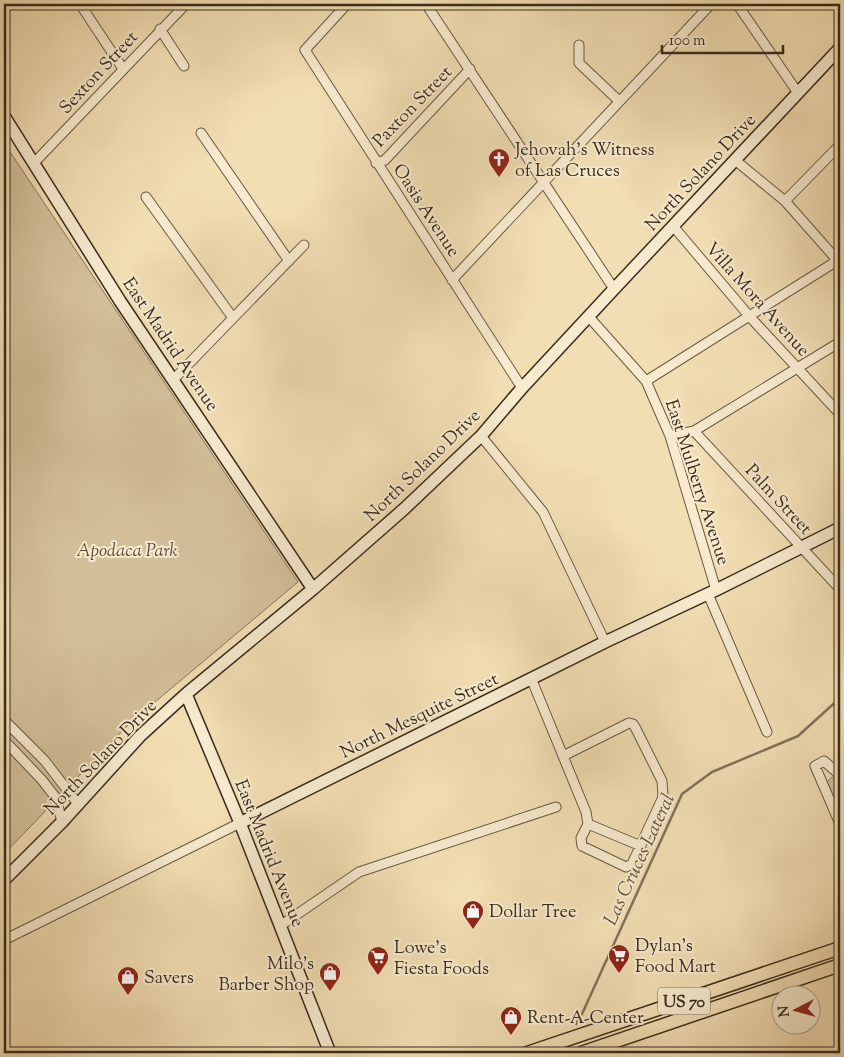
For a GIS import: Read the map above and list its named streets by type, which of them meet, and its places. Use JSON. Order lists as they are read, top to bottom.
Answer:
{
  "streets": {
    "main road": ["US 70"],
    "street": [
      "Sexton Street",
      "Paxton Street",
      "North Solano Drive",
      "Oasis Avenue",
      "Villa Mora Avenue",
      "East Madrid Avenue",
      "East Mulberry Avenue",
      "Palm Street",
      "North Mesquite Street"
    ]
  },
  "crossings": [
    ["Sexton Street", "East Madrid Avenue"],
    ["Paxton Street", "Oasis Avenue"],
    ["North Solano Drive", "Oasis Avenue"],
    ["North Solano Drive", "Villa Mora Avenue"],
    ["North Solano Drive", "East Madrid Avenue"],
    ["North Solano Drive", "East Mulberry Avenue"],
    ["East Madrid Avenue", "North Mesquite Street"],
    ["East Mulberry Avenue", "North Mesquite Street"],
    ["Palm Street", "North Mesquite Street"]
  ],
  "water": ["Las Cruces Lateral"],
  "parks": ["Apodaca Park"],
  "places": {
    "church": ["Jehovah's Witness of Las Cruces"],
    "shop": [
      "Dollar Tree",
      "Milo's Barber Shop",
      "Savers",
      "Rent-A-Center"
    ],
    "supermarket": ["Dylan's Food Mart", "Lowe's Fiesta Foods"]
  },
  "scale_bar": "100 m",
  "north": "left"
}
